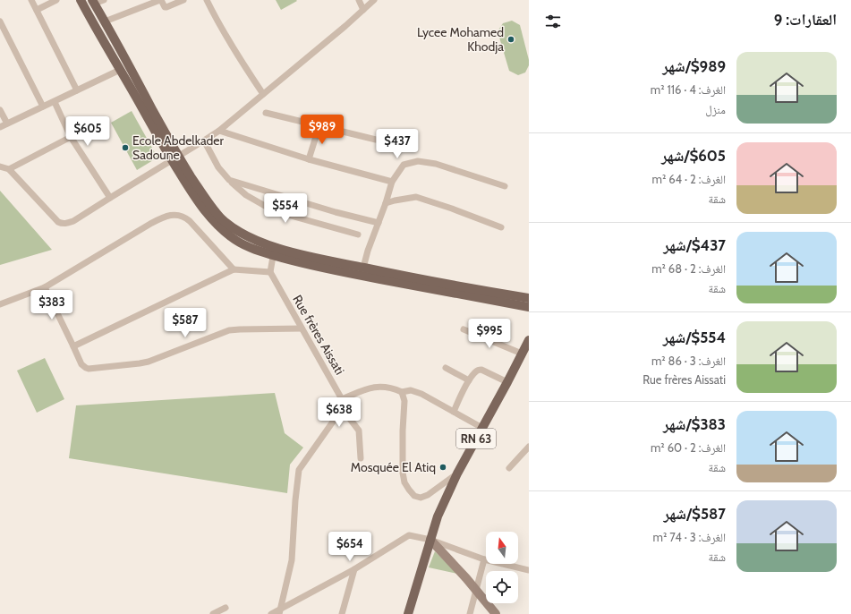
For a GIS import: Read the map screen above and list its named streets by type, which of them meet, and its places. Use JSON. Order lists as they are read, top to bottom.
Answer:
{
  "streets": {
    "main road": ["RN 63"],
    "street": ["Rue frères Aissati"]
  },
  "places": ["Lycee Mohamed Khodja", "Ecole Abdelkader Sadoune", "Mosquée El Atiq"],
  "north": "top",
  "page": {
    "heading": "العقارات: 9",
    "list": [
      {
        "name": "$989/شهر",
        "note": "الغرف: 4 · 116 m² · منزل"
      },
      {
        "name": "$605/شهر",
        "note": "الغرف: 2 · 64 m² · شقة"
      },
      {
        "name": "$437/شهر",
        "note": "الغرف: 2 · 68 m² · شقة"
      },
      {
        "name": "$554/شهر",
        "note": "الغرف: 3 · 86 m² · Rue frères Aissati"
      },
      {
        "name": "$383/شهر",
        "note": "الغرف: 2 · 60 m² · شقة"
      },
      {
        "name": "$587/شهر",
        "note": "الغرف: 3 · 74 m² · شقة"
      }
    ],
    "price": [
      "$989",
      "$605",
      "$437",
      "$554",
      "$383",
      "$587",
      "$995",
      "$638",
      "$654"
    ]
  }
}
